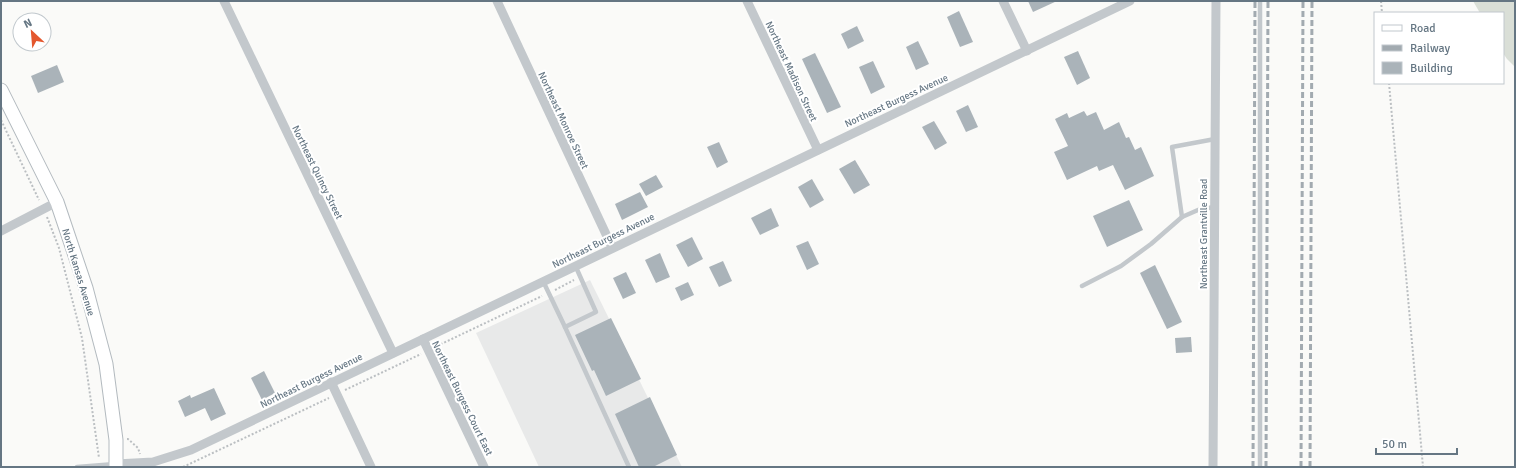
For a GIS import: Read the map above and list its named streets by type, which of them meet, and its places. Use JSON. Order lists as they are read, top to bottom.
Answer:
{
  "streets": {
    "main road": ["North Kansas Avenue"],
    "street": [
      "Northeast Madison Street",
      "Northeast Burgess Avenue",
      "Northeast Monroe Street",
      "Northeast Quincy Street",
      "Northeast Grantville Road",
      "Northeast Burgess Court East"
    ]
  },
  "crossings": [
    ["Northeast Madison Street", "Northeast Burgess Avenue"],
    ["Northeast Burgess Avenue", "Northeast Monroe Street"],
    ["Northeast Burgess Avenue", "Northeast Quincy Street"],
    ["Northeast Burgess Avenue", "North Kansas Avenue"],
    ["Northeast Burgess Avenue", "Northeast Burgess Court East"]
  ],
  "legend": ["Road", "Railway", "Building"],
  "scale_bar": "50 m",
  "north": "top left"
}
